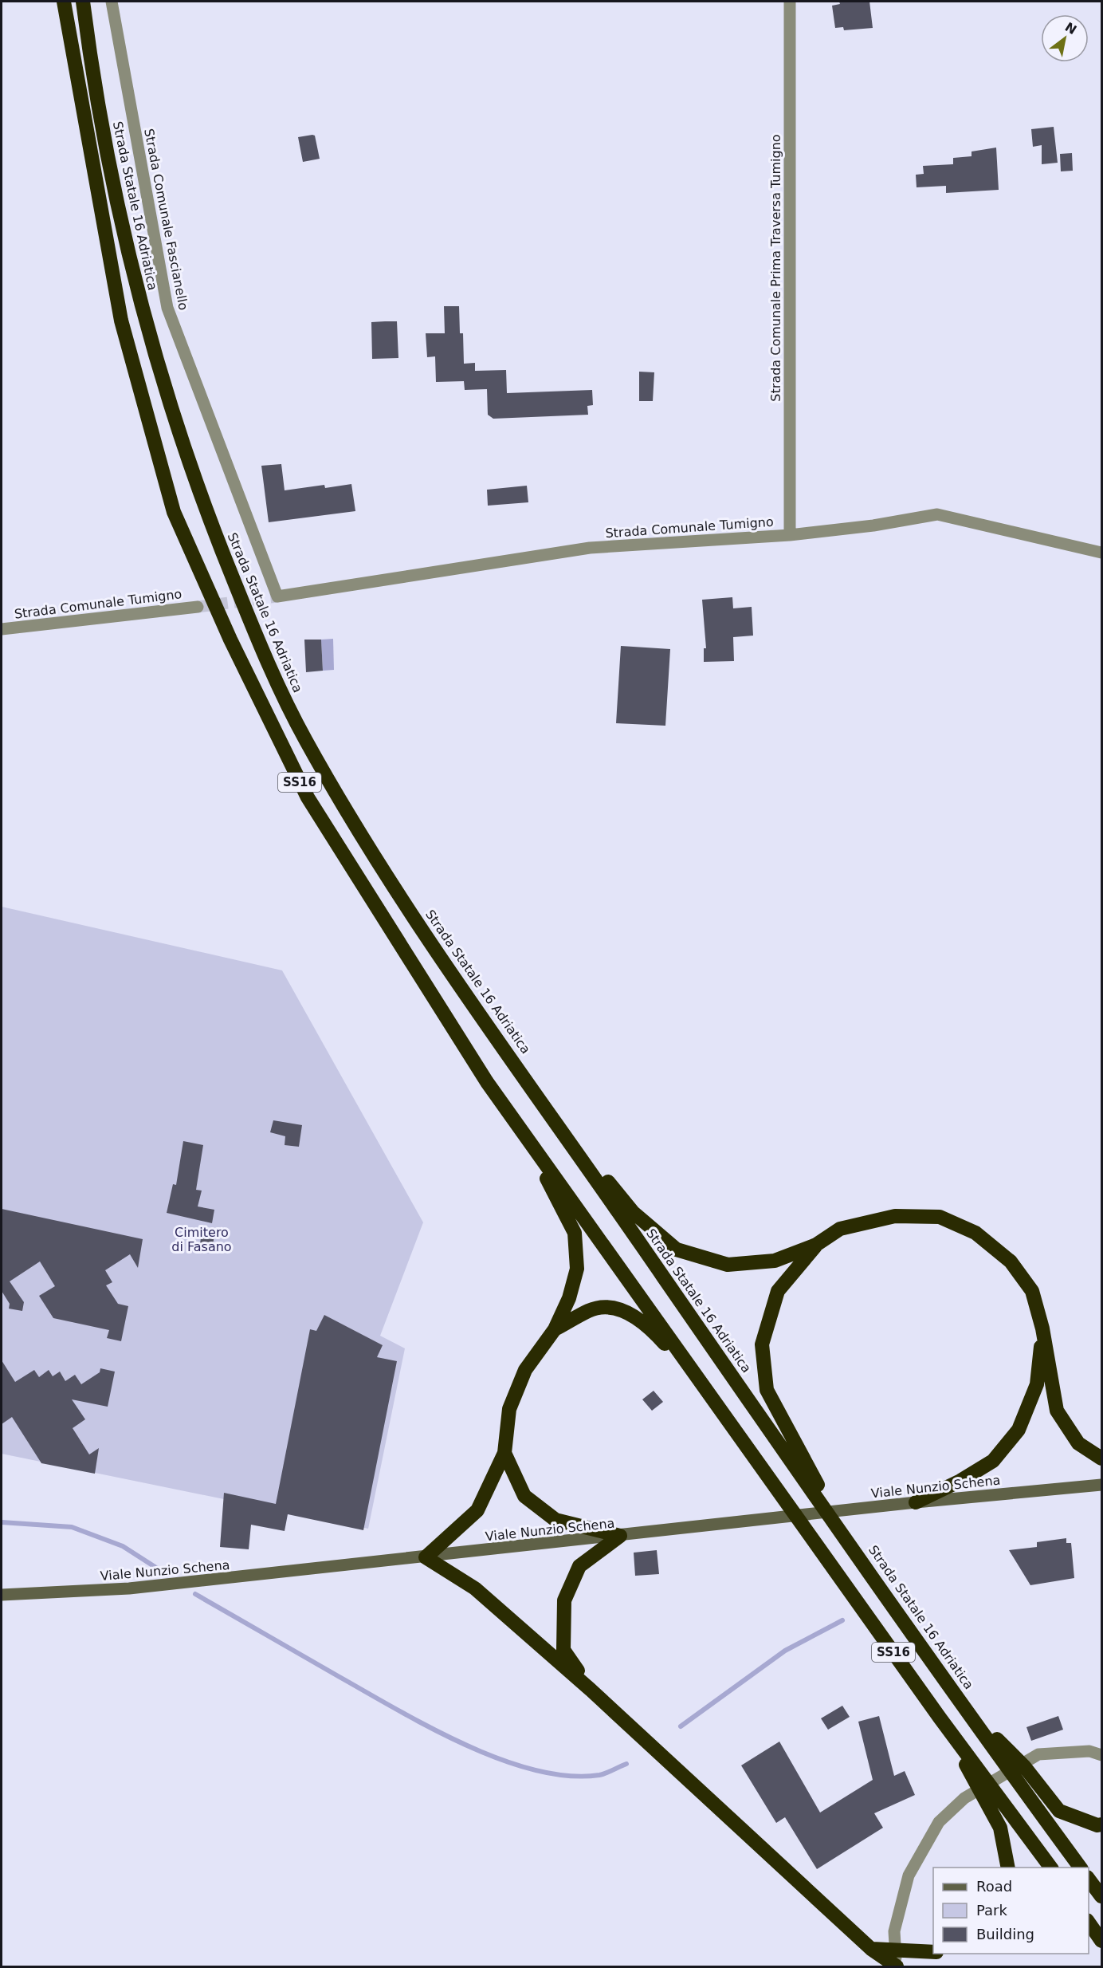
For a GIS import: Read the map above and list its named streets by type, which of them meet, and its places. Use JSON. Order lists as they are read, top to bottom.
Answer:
{
  "streets": {
    "highway": ["Strada Statale 16 Adriatica", "SS16"],
    "street": [
      "Strada Comunale Fascianello",
      "Strada Comunale Prima Traversa Tumigno",
      "Strada Comunale Tumigno",
      "Viale Nunzio Schena"
    ]
  },
  "crossings": [
    ["Strada Comunale Fascianello", "Strada Comunale Tumigno"],
    ["Strada Comunale Prima Traversa Tumigno", "Strada Comunale Tumigno"]
  ],
  "parks": ["Cimitero di Fasano"],
  "legend": ["Road", "Park", "Building"],
  "north": "top right"
}
